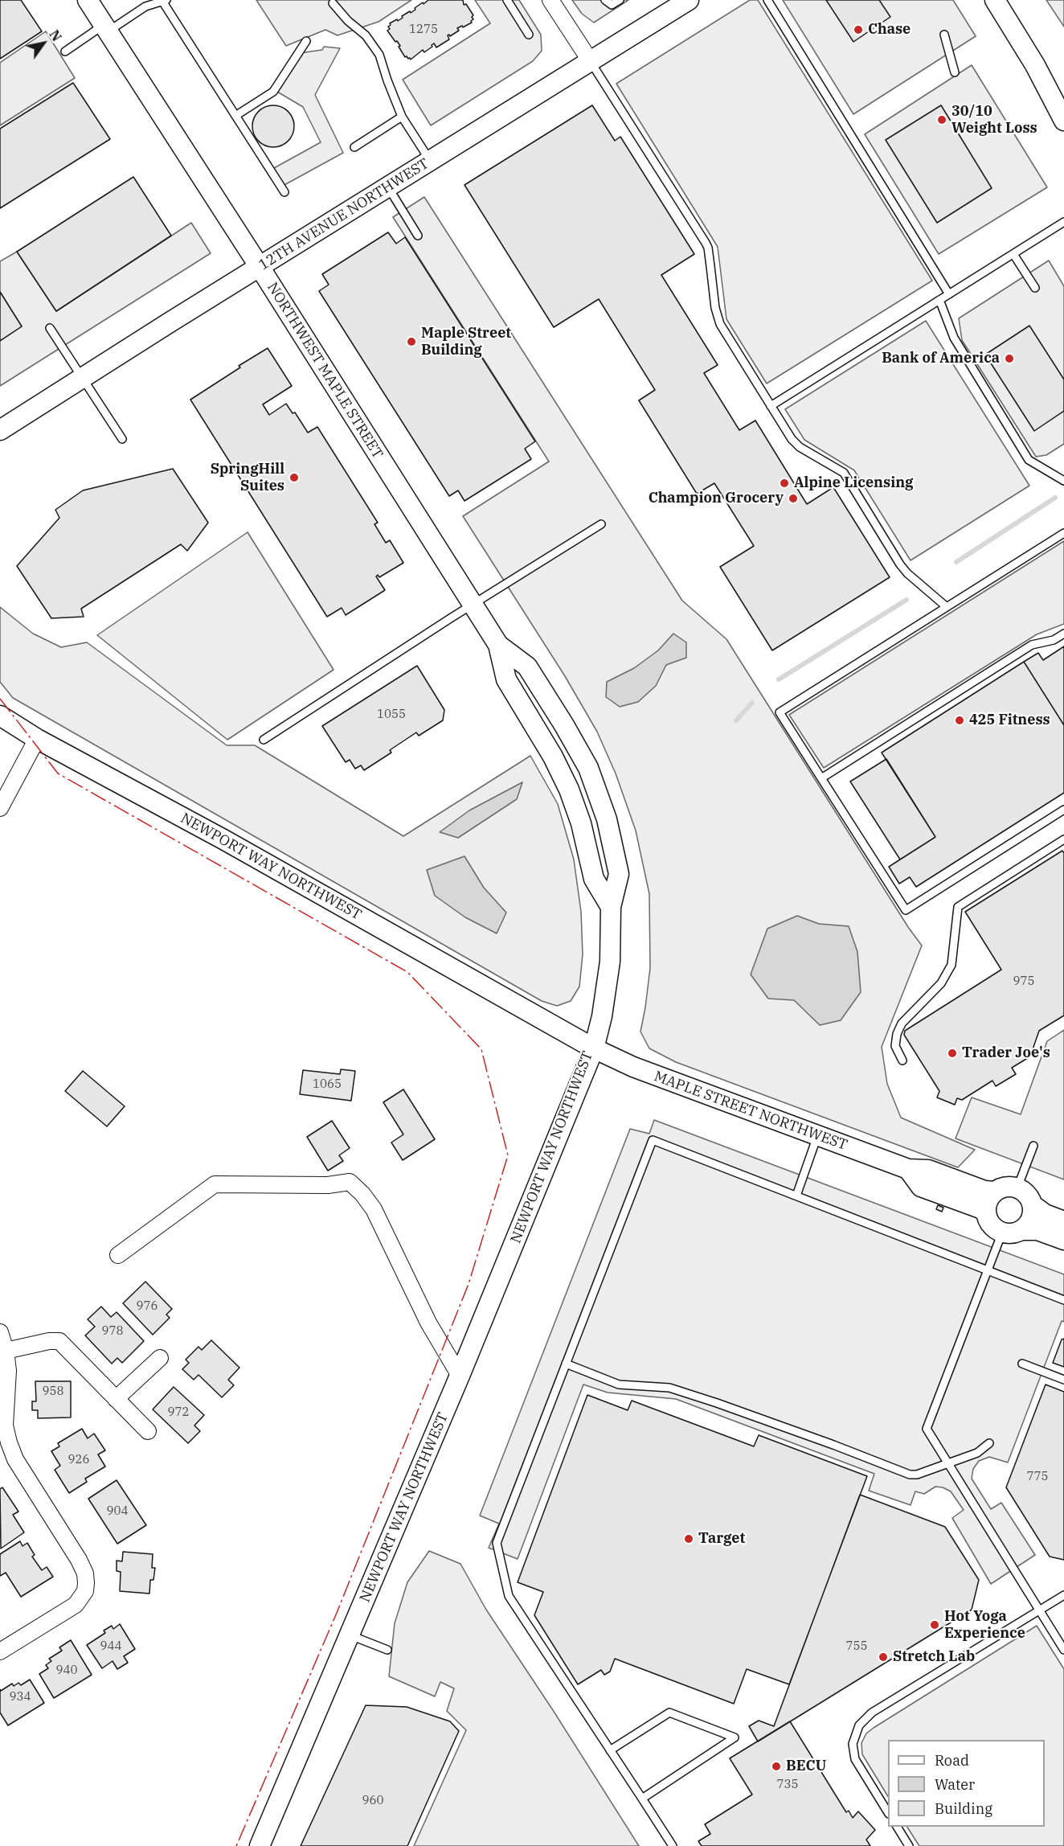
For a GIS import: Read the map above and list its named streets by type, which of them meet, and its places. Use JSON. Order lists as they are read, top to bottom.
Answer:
{
  "streets": {
    "street": [
      "12TH AVENUE NORTHWEST",
      "NORTHWEST MAPLE STREET",
      "NEWPORT WAY NORTHWEST",
      "MAPLE STREET NORTHWEST"
    ]
  },
  "crossings": [
    ["12TH AVENUE NORTHWEST", "NORTHWEST MAPLE STREET"],
    ["NORTHWEST MAPLE STREET", "NEWPORT WAY NORTHWEST"],
    ["NORTHWEST MAPLE STREET", "MAPLE STREET NORTHWEST"],
    ["NEWPORT WAY NORTHWEST", "MAPLE STREET NORTHWEST"]
  ],
  "places": [
    "Chase",
    "30/10 Weight Loss",
    "Maple Street Building",
    "Bank of America",
    "SpringHill Suites",
    "Alpine Licensing",
    "Champion Grocery",
    "425 Fitness",
    "Trader Joe's",
    "Target",
    "Hot Yoga Experience",
    "Stretch Lab",
    "BECU"
  ],
  "house_numbers": [
    "1275",
    "1055",
    "975",
    "1065",
    "976",
    "978",
    "958",
    "972",
    "926",
    "775",
    "904",
    "944",
    "755",
    "940",
    "934",
    "735",
    "960"
  ],
  "legend": ["Road", "Water", "Building"],
  "north": "top right"
}
